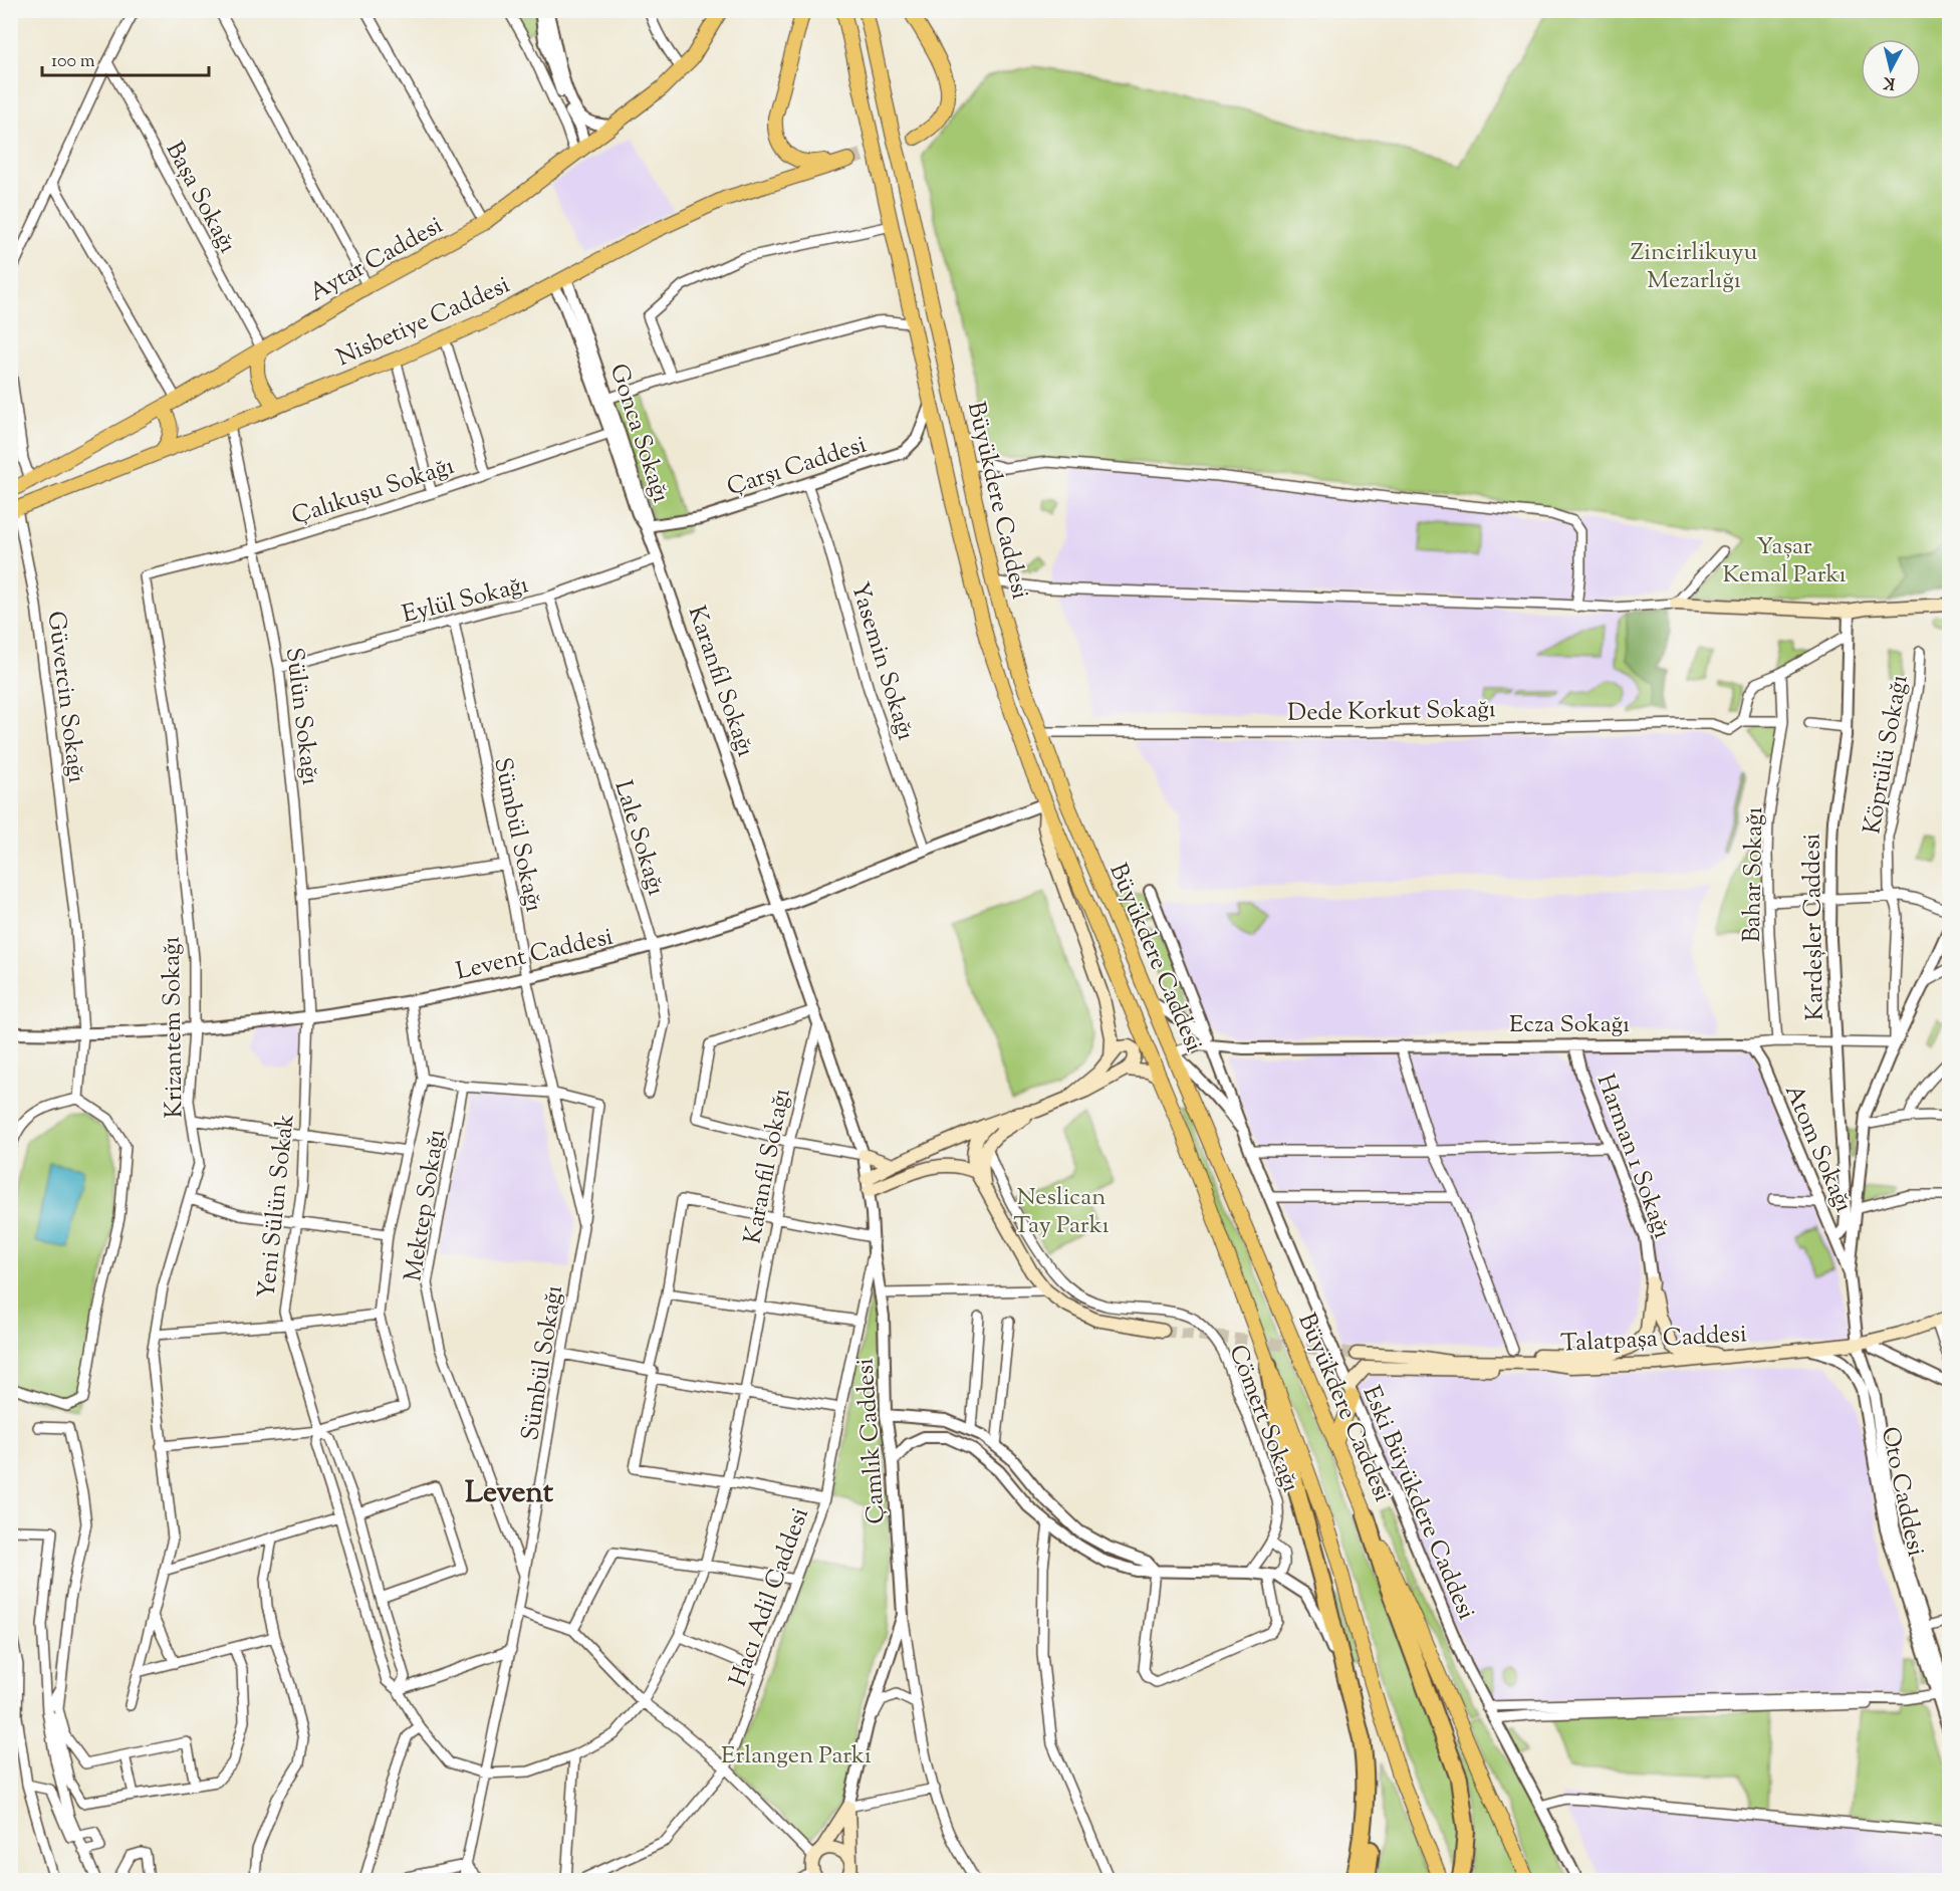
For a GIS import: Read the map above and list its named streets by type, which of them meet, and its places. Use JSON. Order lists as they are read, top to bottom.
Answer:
{
  "streets": {
    "main road": [
      "Aytar Caddesi",
      "Nisbetiye Caddesi",
      "Büyükdere Caddesi",
      "Talatpaşa Caddesi",
      "Çamlık Caddesi"
    ],
    "street": [
      "Başa Sokağı",
      "Gonca Sokağı",
      "Çarşı Caddesi",
      "Çalıkuşu Sokağı",
      "Eylül Sokağı",
      "Yasemin Sokağı",
      "Karanfil Sokağı",
      "Güvercin Sokağı",
      "Dede Korkut Sokağı",
      "Sülün Sokağı",
      "Köprülü Sokağı",
      "Sümbül Sokağı",
      "Lale Sokağı",
      "Bahar Sokağı",
      "Kardeşler Caddesi",
      "Levent Caddesi",
      "Ecza Sokağı",
      "Krizantem Sokağı",
      "Atom Sokağı",
      "Harman 1 Sokağı",
      "Mektep Sokağı",
      "Yeni Sülün Sokak",
      "Cömert Sokağı",
      "Oto Caddesi",
      "Eski Büyükdere Caddesi",
      "Hacı Adil Caddesi"
    ]
  },
  "crossings": [
    ["Başa Sokağı", "Aytar Caddesi"],
    ["Nisbetiye Caddesi", "Gonca Sokağı"],
    ["Nisbetiye Caddesi", "Güvercin Sokağı"],
    ["Nisbetiye Caddesi", "Sülün Sokağı"],
    ["Gonca Sokağı", "Çarşı Caddesi"],
    ["Gonca Sokağı", "Çalıkuşu Sokağı"],
    ["Gonca Sokağı", "Eylül Sokağı"],
    ["Gonca Sokağı", "Karanfil Sokağı"],
    ["Çarşı Caddesi", "Büyükdere Caddesi"],
    ["Çarşı Caddesi", "Yasemin Sokağı"],
    ["Çalıkuşu Sokağı", "Sülün Sokağı"],
    ["Çalıkuşu Sokağı", "Krizantem Sokağı"],
    ["Büyükdere Caddesi", "Dede Korkut Sokağı"],
    ["Büyükdere Caddesi", "Levent Caddesi"],
    ["Eylül Sokağı", "Karanfil Sokağı"],
    ["Eylül Sokağı", "Sülün Sokağı"],
    ["Eylül Sokağı", "Sümbül Sokağı"],
    ["Eylül Sokağı", "Lale Sokağı"],
    ["Yasemin Sokağı", "Levent Caddesi"],
    ["Karanfil Sokağı", "Sümbül Sokağı"],
    ["Karanfil Sokağı", "Levent Caddesi"],
    ["Karanfil Sokağı", "Yeni Sülün Sokak"],
    ["Karanfil Sokağı", "Çamlık Caddesi"],
    ["Güvercin Sokağı", "Levent Caddesi"],
    ["Dede Korkut Sokağı", "Bahar Sokağı"],
    ["Sülün Sokağı", "Levent Caddesi"],
    ["Sülün Sokağı", "Yeni Sülün Sokak"],
    ["Köprülü Sokağı", "Ecza Sokağı"],
    ["Sümbül Sokağı", "Levent Caddesi"],
    ["Sümbül Sokağı", "Mektep Sokağı"],
    ["Lale Sokağı", "Levent Caddesi"],
    ["Bahar Sokağı", "Ecza Sokağı"],
    ["Kardeşler Caddesi", "Ecza Sokağı"],
    ["Kardeşler Caddesi", "Atom Sokağı"],
    ["Levent Caddesi", "Krizantem Sokağı"],
    ["Levent Caddesi", "Yeni Sülün Sokak"],
    ["Ecza Sokağı", "Atom Sokağı"],
    ["Ecza Sokağı", "Harman 1 Sokağı"],
    ["Ecza Sokağı", "Eski Büyükdere Caddesi"],
    ["Atom Sokağı", "Oto Caddesi"],
    ["Talatpaşa Caddesi", "Oto Caddesi"],
    ["Çamlık Caddesi", "Hacı Adil Caddesi"]
  ],
  "districts": ["Levent"],
  "parks": [
    "Zincirlikuyu Mezarlığı",
    "Yaşar Kemal Parkı",
    "Neslican Tay Parkı",
    "Erlangen Parkı"
  ],
  "scale_bar": "100 m",
  "north": "bottom"
}
